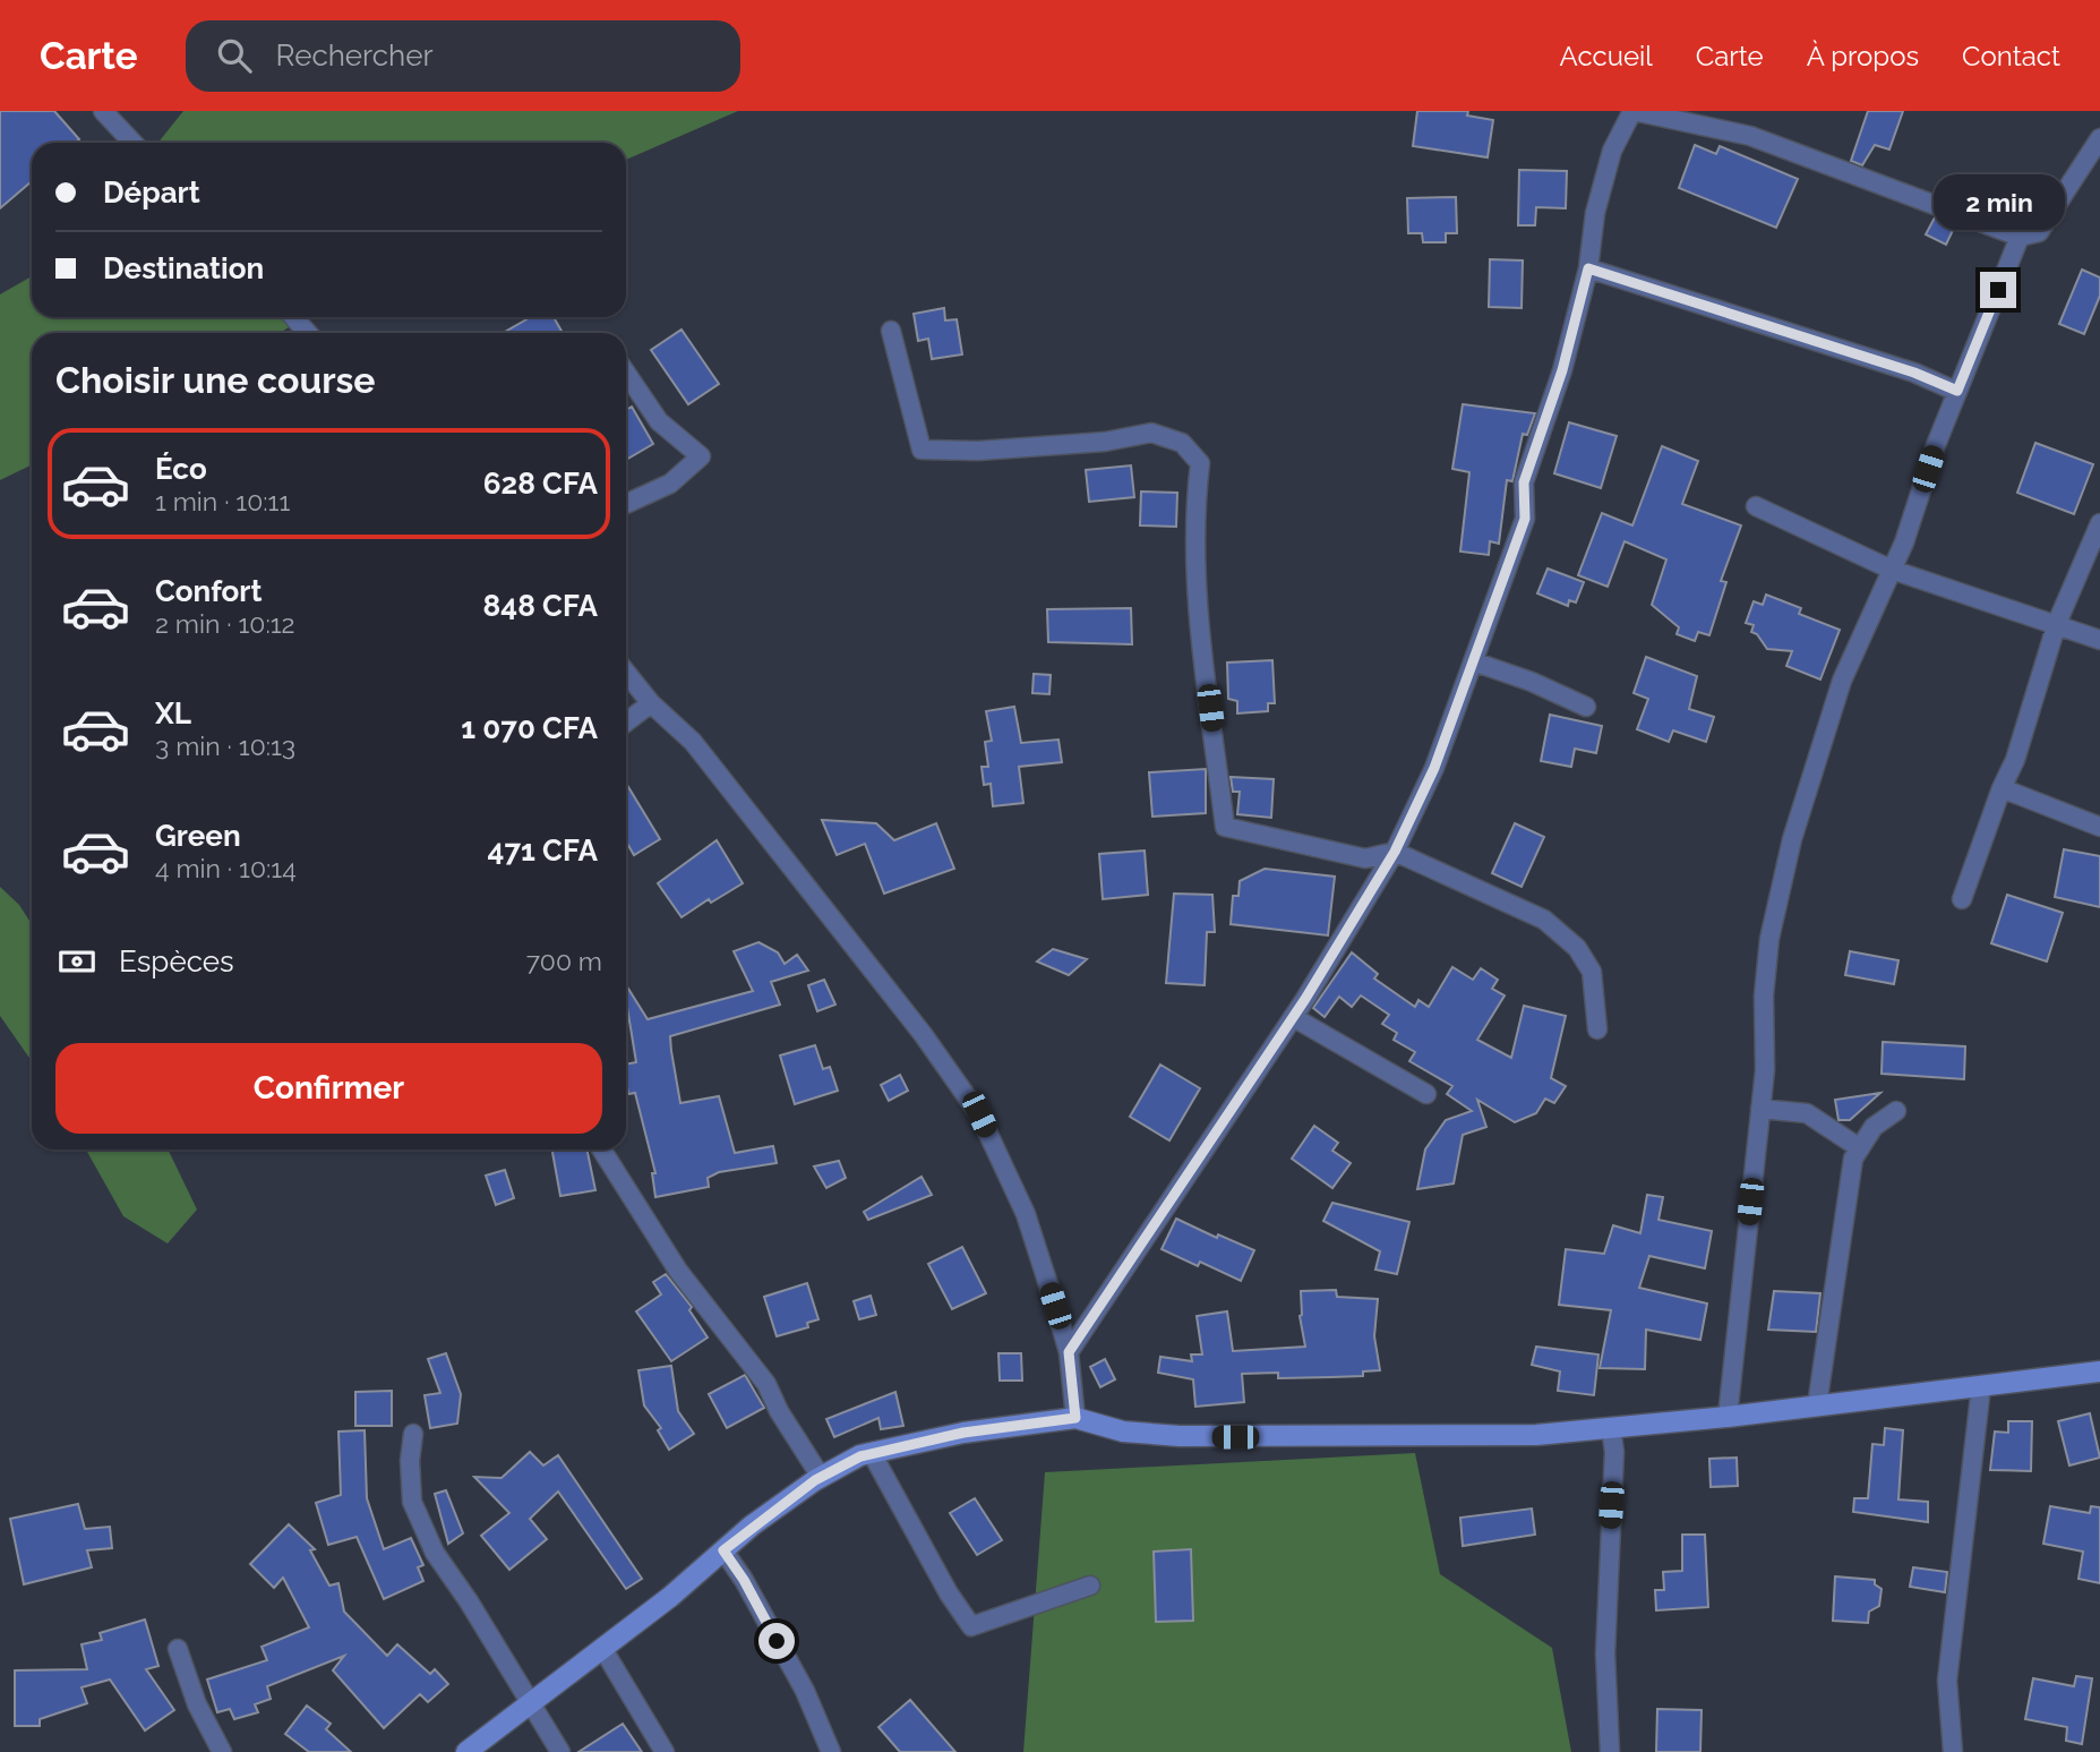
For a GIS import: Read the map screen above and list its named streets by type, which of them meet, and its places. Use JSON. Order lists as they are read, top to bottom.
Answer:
{
  "page": {
    "header": "Carte",
    "search": "Rechercher",
    "nav": [
      "Accueil",
      "Carte",
      "À propos",
      "Contact"
    ],
    "banner": ["Départ", "Destination"],
    "bubble": "2 min",
    "heading": "Choisir une course",
    "list": [
      {
        "name": "Éco",
        "note": "1 min · 10:11",
        "value": "628 CFA"
      },
      {
        "name": "Confort",
        "note": "2 min · 10:12",
        "value": "848 CFA"
      },
      {
        "name": "XL",
        "note": "3 min · 10:13",
        "value": "1 070 CFA"
      },
      {
        "name": "Green",
        "note": "4 min · 10:14",
        "value": "471 CFA"
      }
    ],
    "pay": ["Espèces", "700 m"],
    "buttons": "Confirmer"
  }
}
